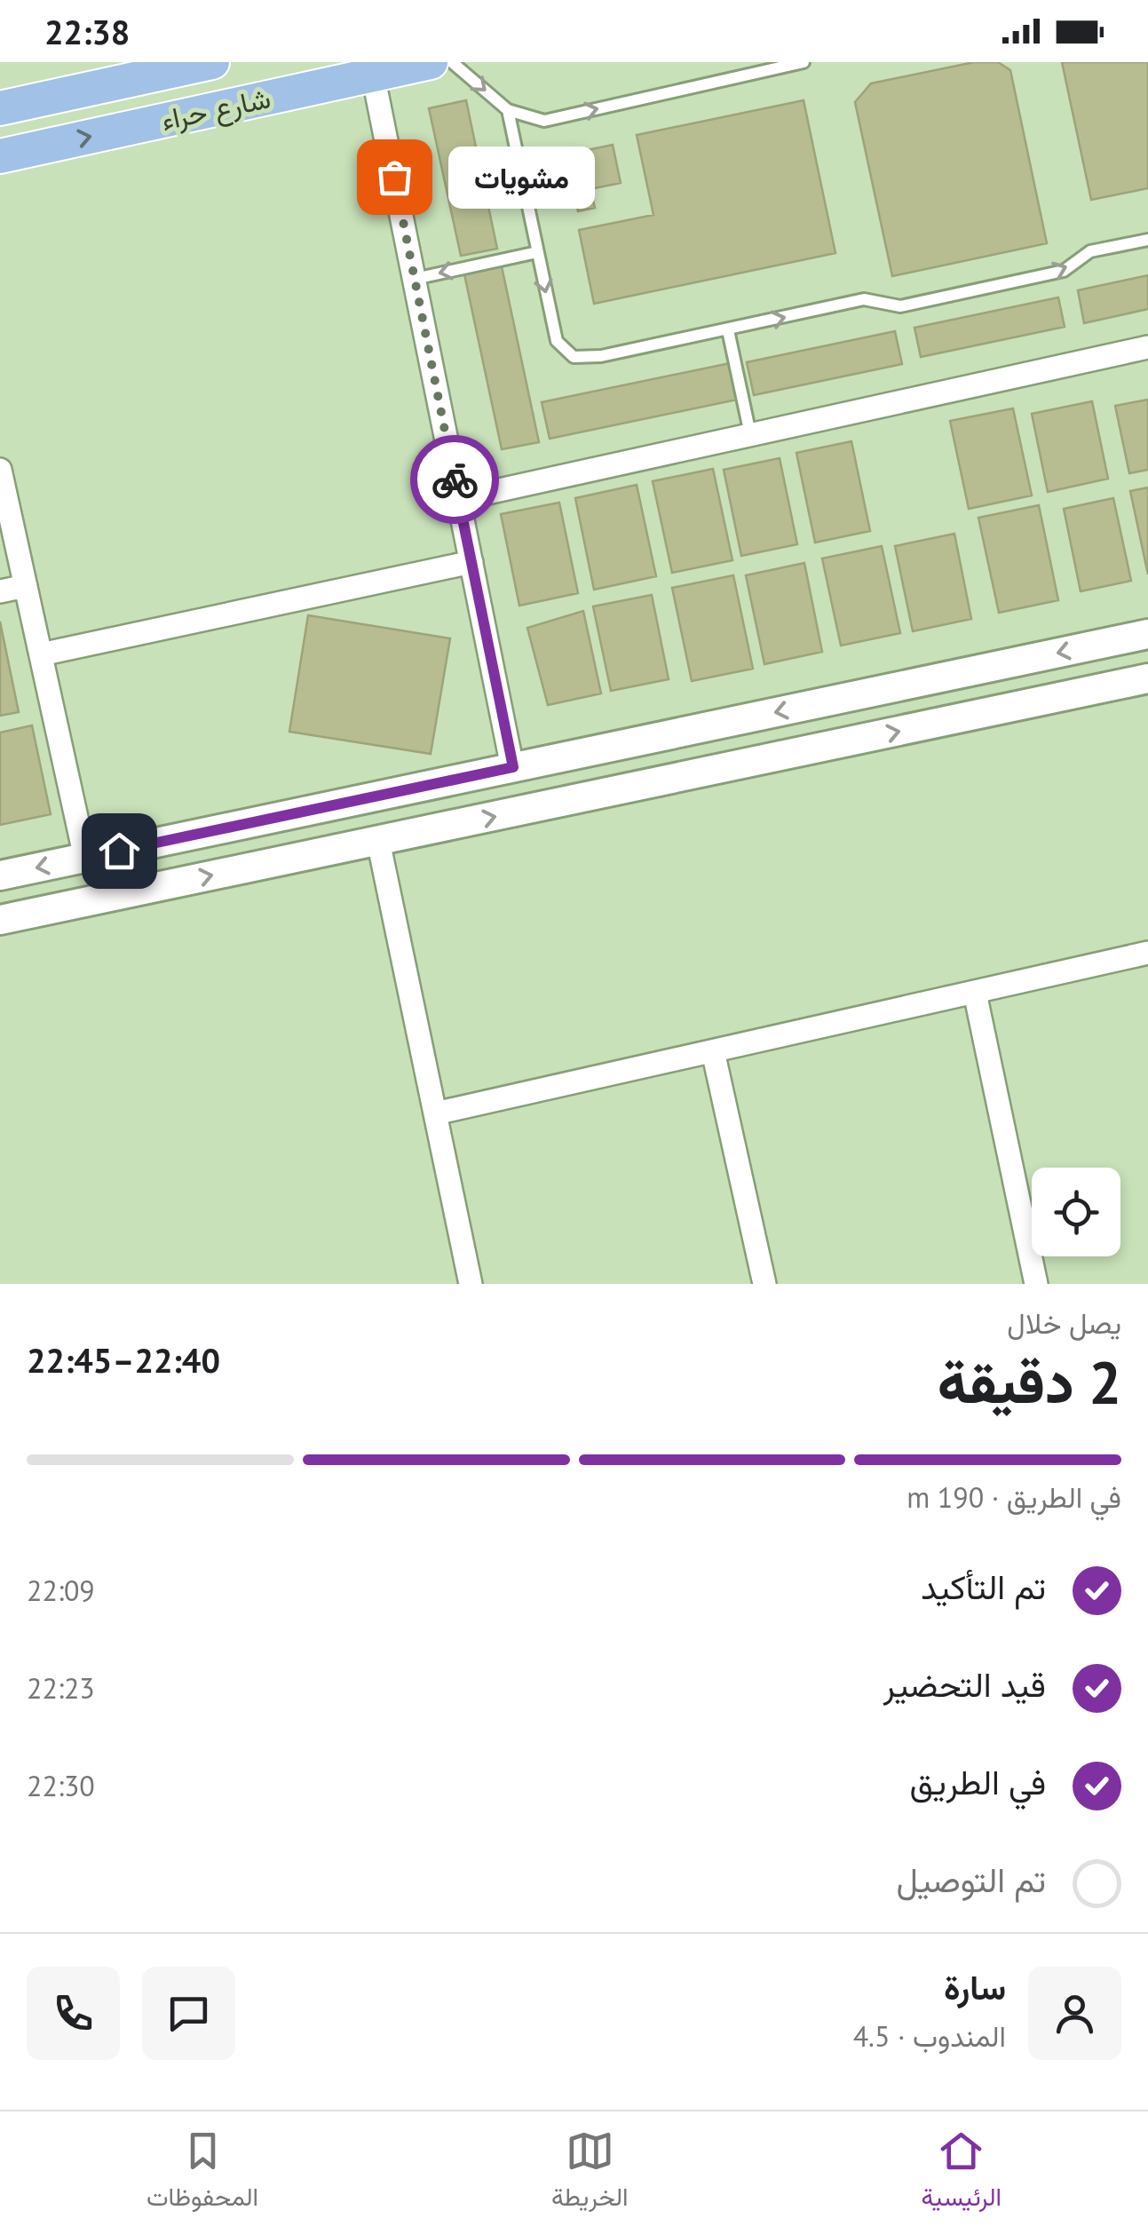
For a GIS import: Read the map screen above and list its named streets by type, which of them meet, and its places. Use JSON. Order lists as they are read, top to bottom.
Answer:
{
  "streets": {
    "main road": ["شارع حراء"]
  },
  "places": ["مشويات"],
  "page": {
    "status": "22:38",
    "bubble": "مشويات",
    "heading": ["2 دقيقة", "يصل خلال", "22:40–22:45"],
    "panel": ["سارة", "المندوب · 4.5"],
    "bar": "في الطريق · 190 m",
    "list": [
      ["تم التأكيد", "22:09"],
      ["قيد التحضير", "22:23"],
      ["في الطريق", "22:30"],
      "تم التوصيل"
    ],
    "tabs": ["الرئيسية", "الخريطة", "المحفوظات"]
  }
}
